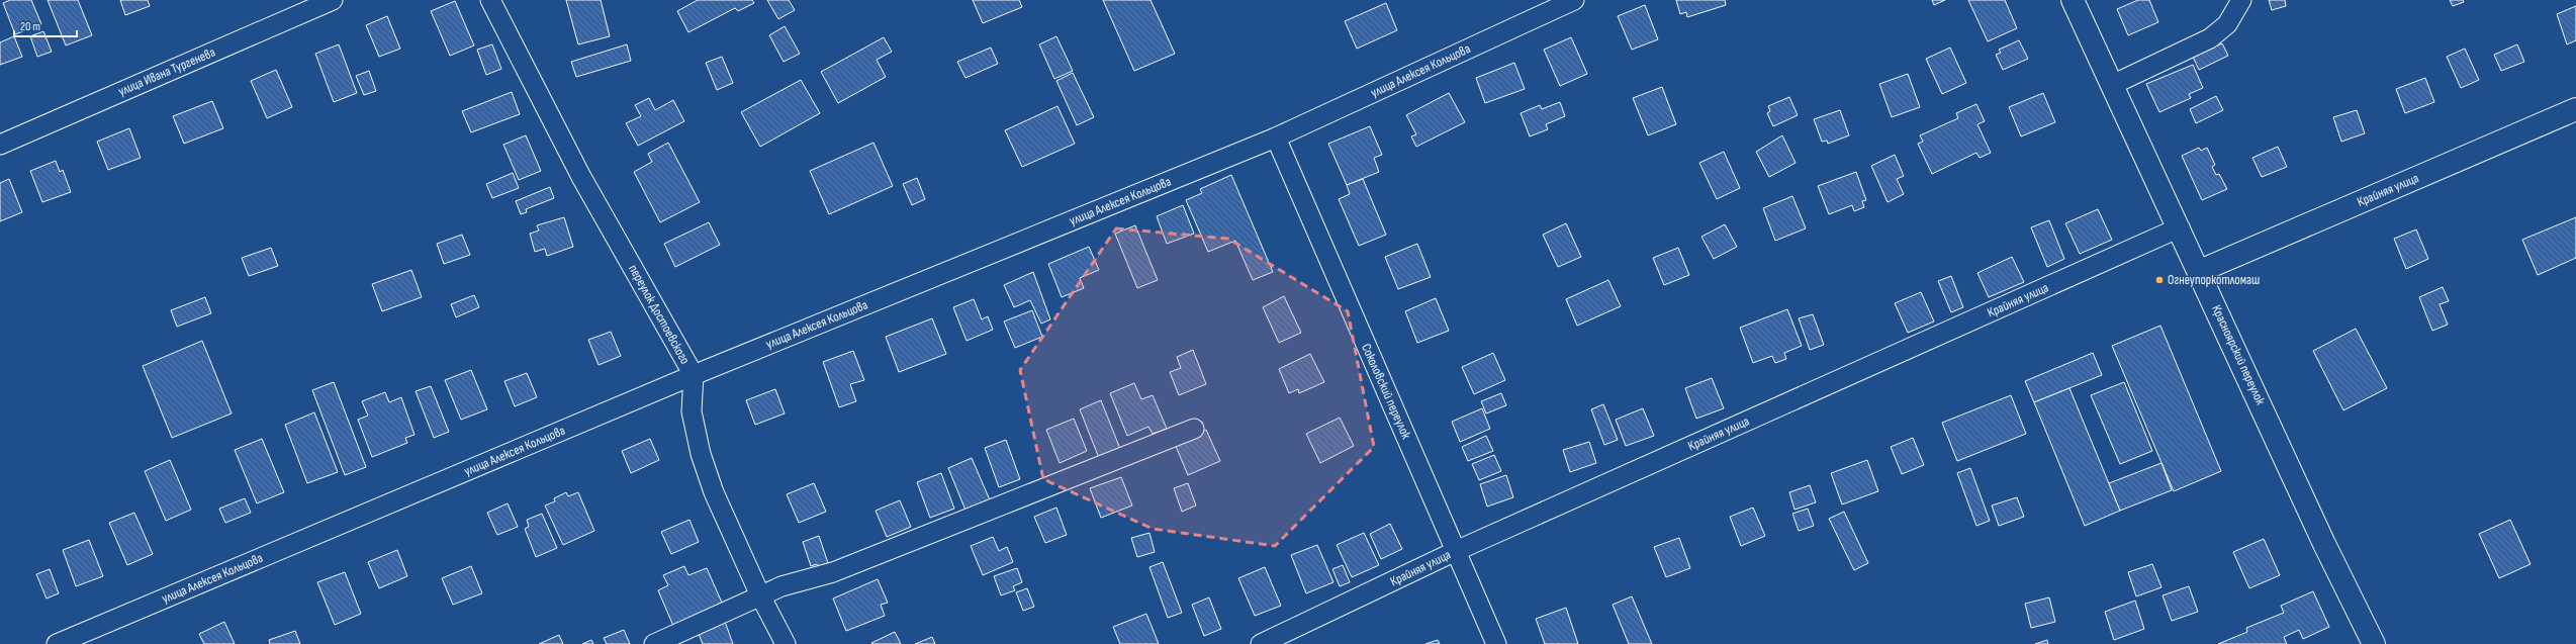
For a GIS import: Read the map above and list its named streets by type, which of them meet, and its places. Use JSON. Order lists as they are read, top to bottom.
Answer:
{
  "streets": {
    "main road": ["Крайняя улица", "Красноярский переулок"],
    "street": [
      "улица Алексея Кольцова",
      "улица Ивана Тургенева",
      "переулок Достоевского",
      "Соколовский переулок"
    ]
  },
  "crossings": [
    ["улица Алексея Кольцова", "переулок Достоевского"],
    ["улица Алексея Кольцова", "Соколовский переулок"],
    ["Крайняя улица", "Красноярский переулок"],
    ["Крайняя улица", "Соколовский переулок"]
  ],
  "places": ["Огнеупоркотломаш"],
  "scale_bar": "20 m"
}
